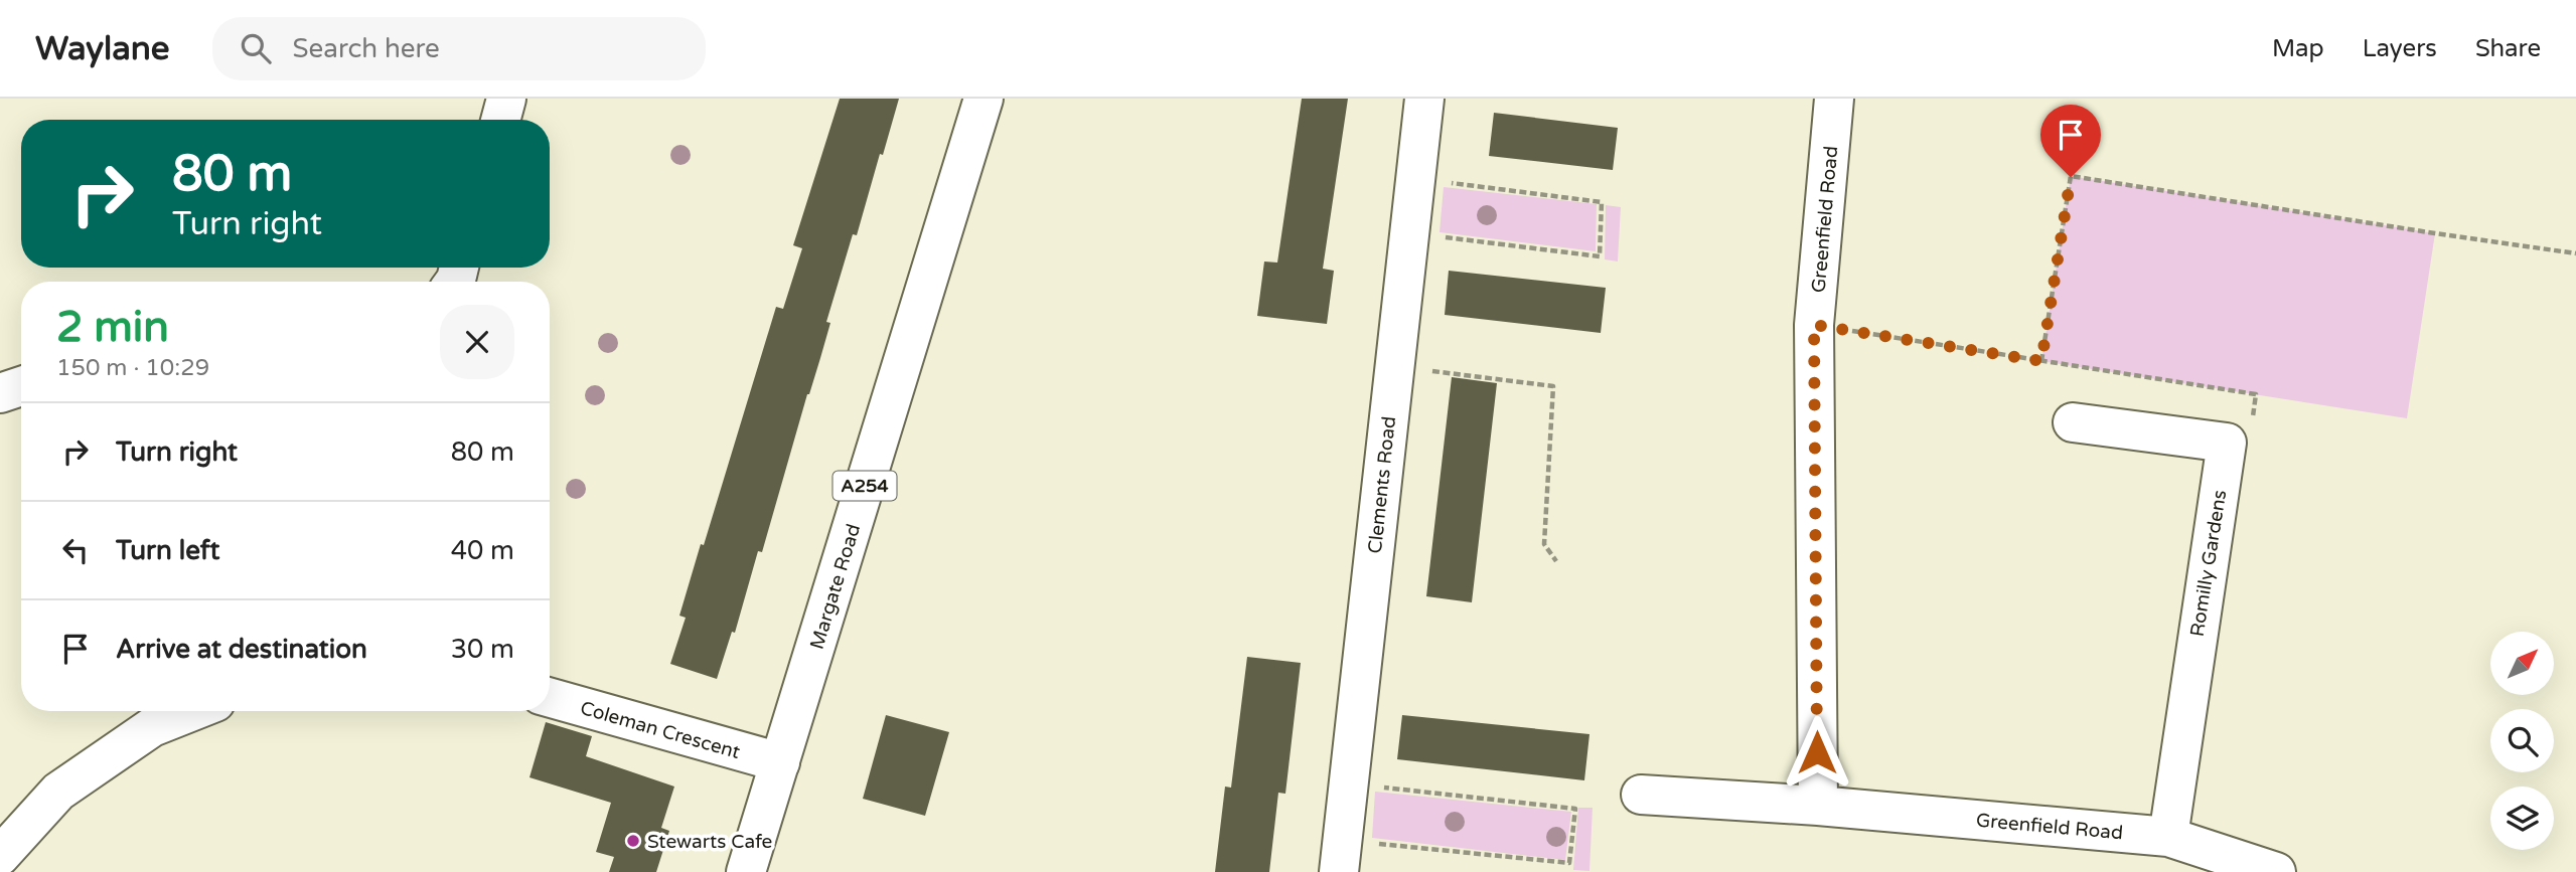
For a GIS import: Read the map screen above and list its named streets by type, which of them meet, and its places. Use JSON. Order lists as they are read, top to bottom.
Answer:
{
  "streets": {
    "street": [
      "Greenfield Road",
      "Clements Road",
      "A254",
      "Romilly Gardens",
      "Margate Road",
      "Coleman Crescent"
    ]
  },
  "crossings": [
    ["Greenfield Road", "Romilly Gardens"],
    ["Margate Road", "Coleman Crescent"]
  ],
  "places": ["Stewarts Cafe"],
  "north": "top right",
  "page": {
    "header": "Waylane",
    "search": "Search here",
    "nav": ["Map", "Layers", "Share"],
    "turn": ["80 m", "Turn right"],
    "heading": ["2 min", "150 m · 10:29"],
    "list": [
      {
        "name": "Turn right",
        "value": "80 m"
      },
      {
        "name": "Turn left",
        "value": "40 m"
      },
      {
        "name": "Arrive at destination",
        "value": "30 m"
      }
    ]
  }
}
